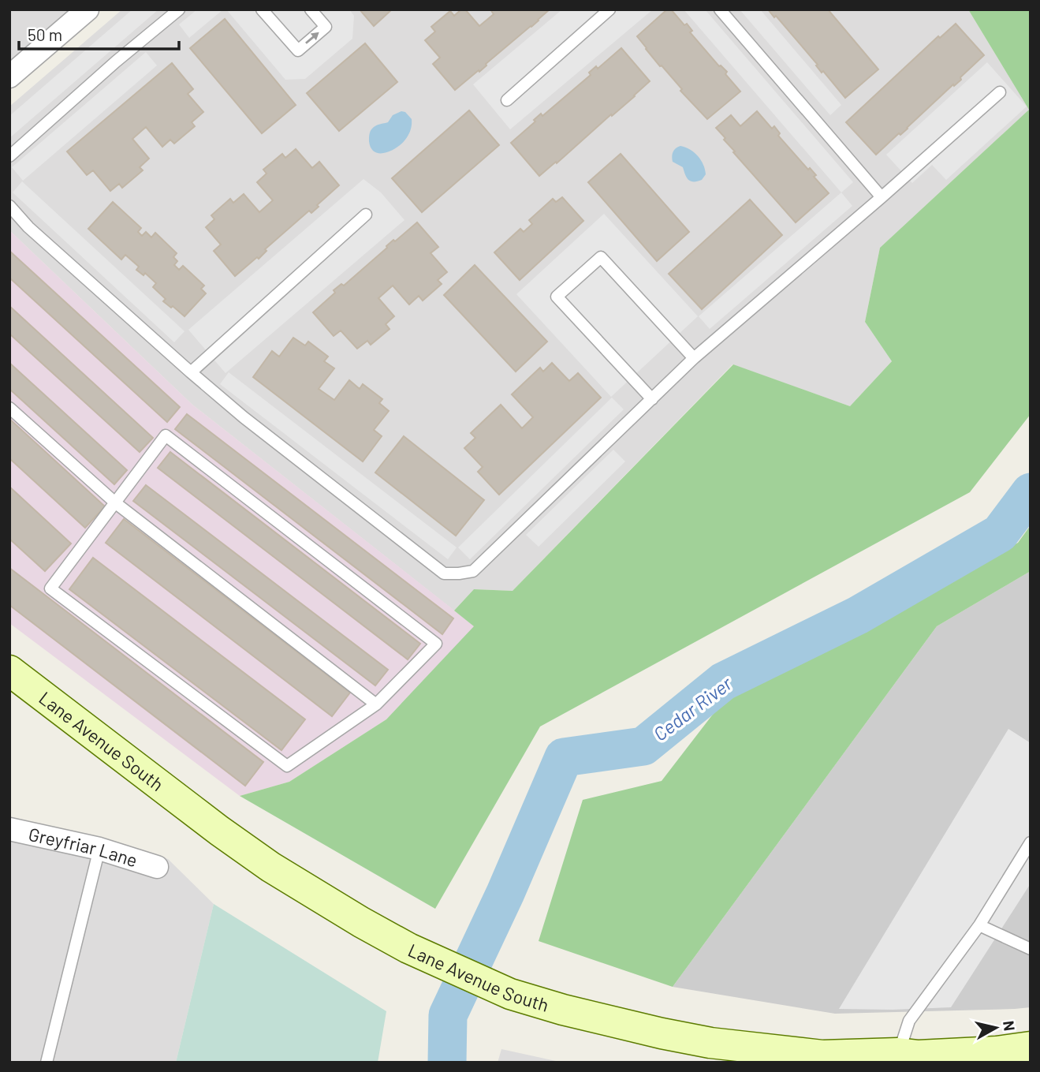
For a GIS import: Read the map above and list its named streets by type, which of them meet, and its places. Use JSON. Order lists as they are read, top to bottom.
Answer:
{
  "streets": {
    "main road": ["Lane Avenue South"],
    "street": ["Greyfriar Lane"]
  },
  "water": ["Cedar River"],
  "scale_bar": "50 m",
  "north": "right"
}
